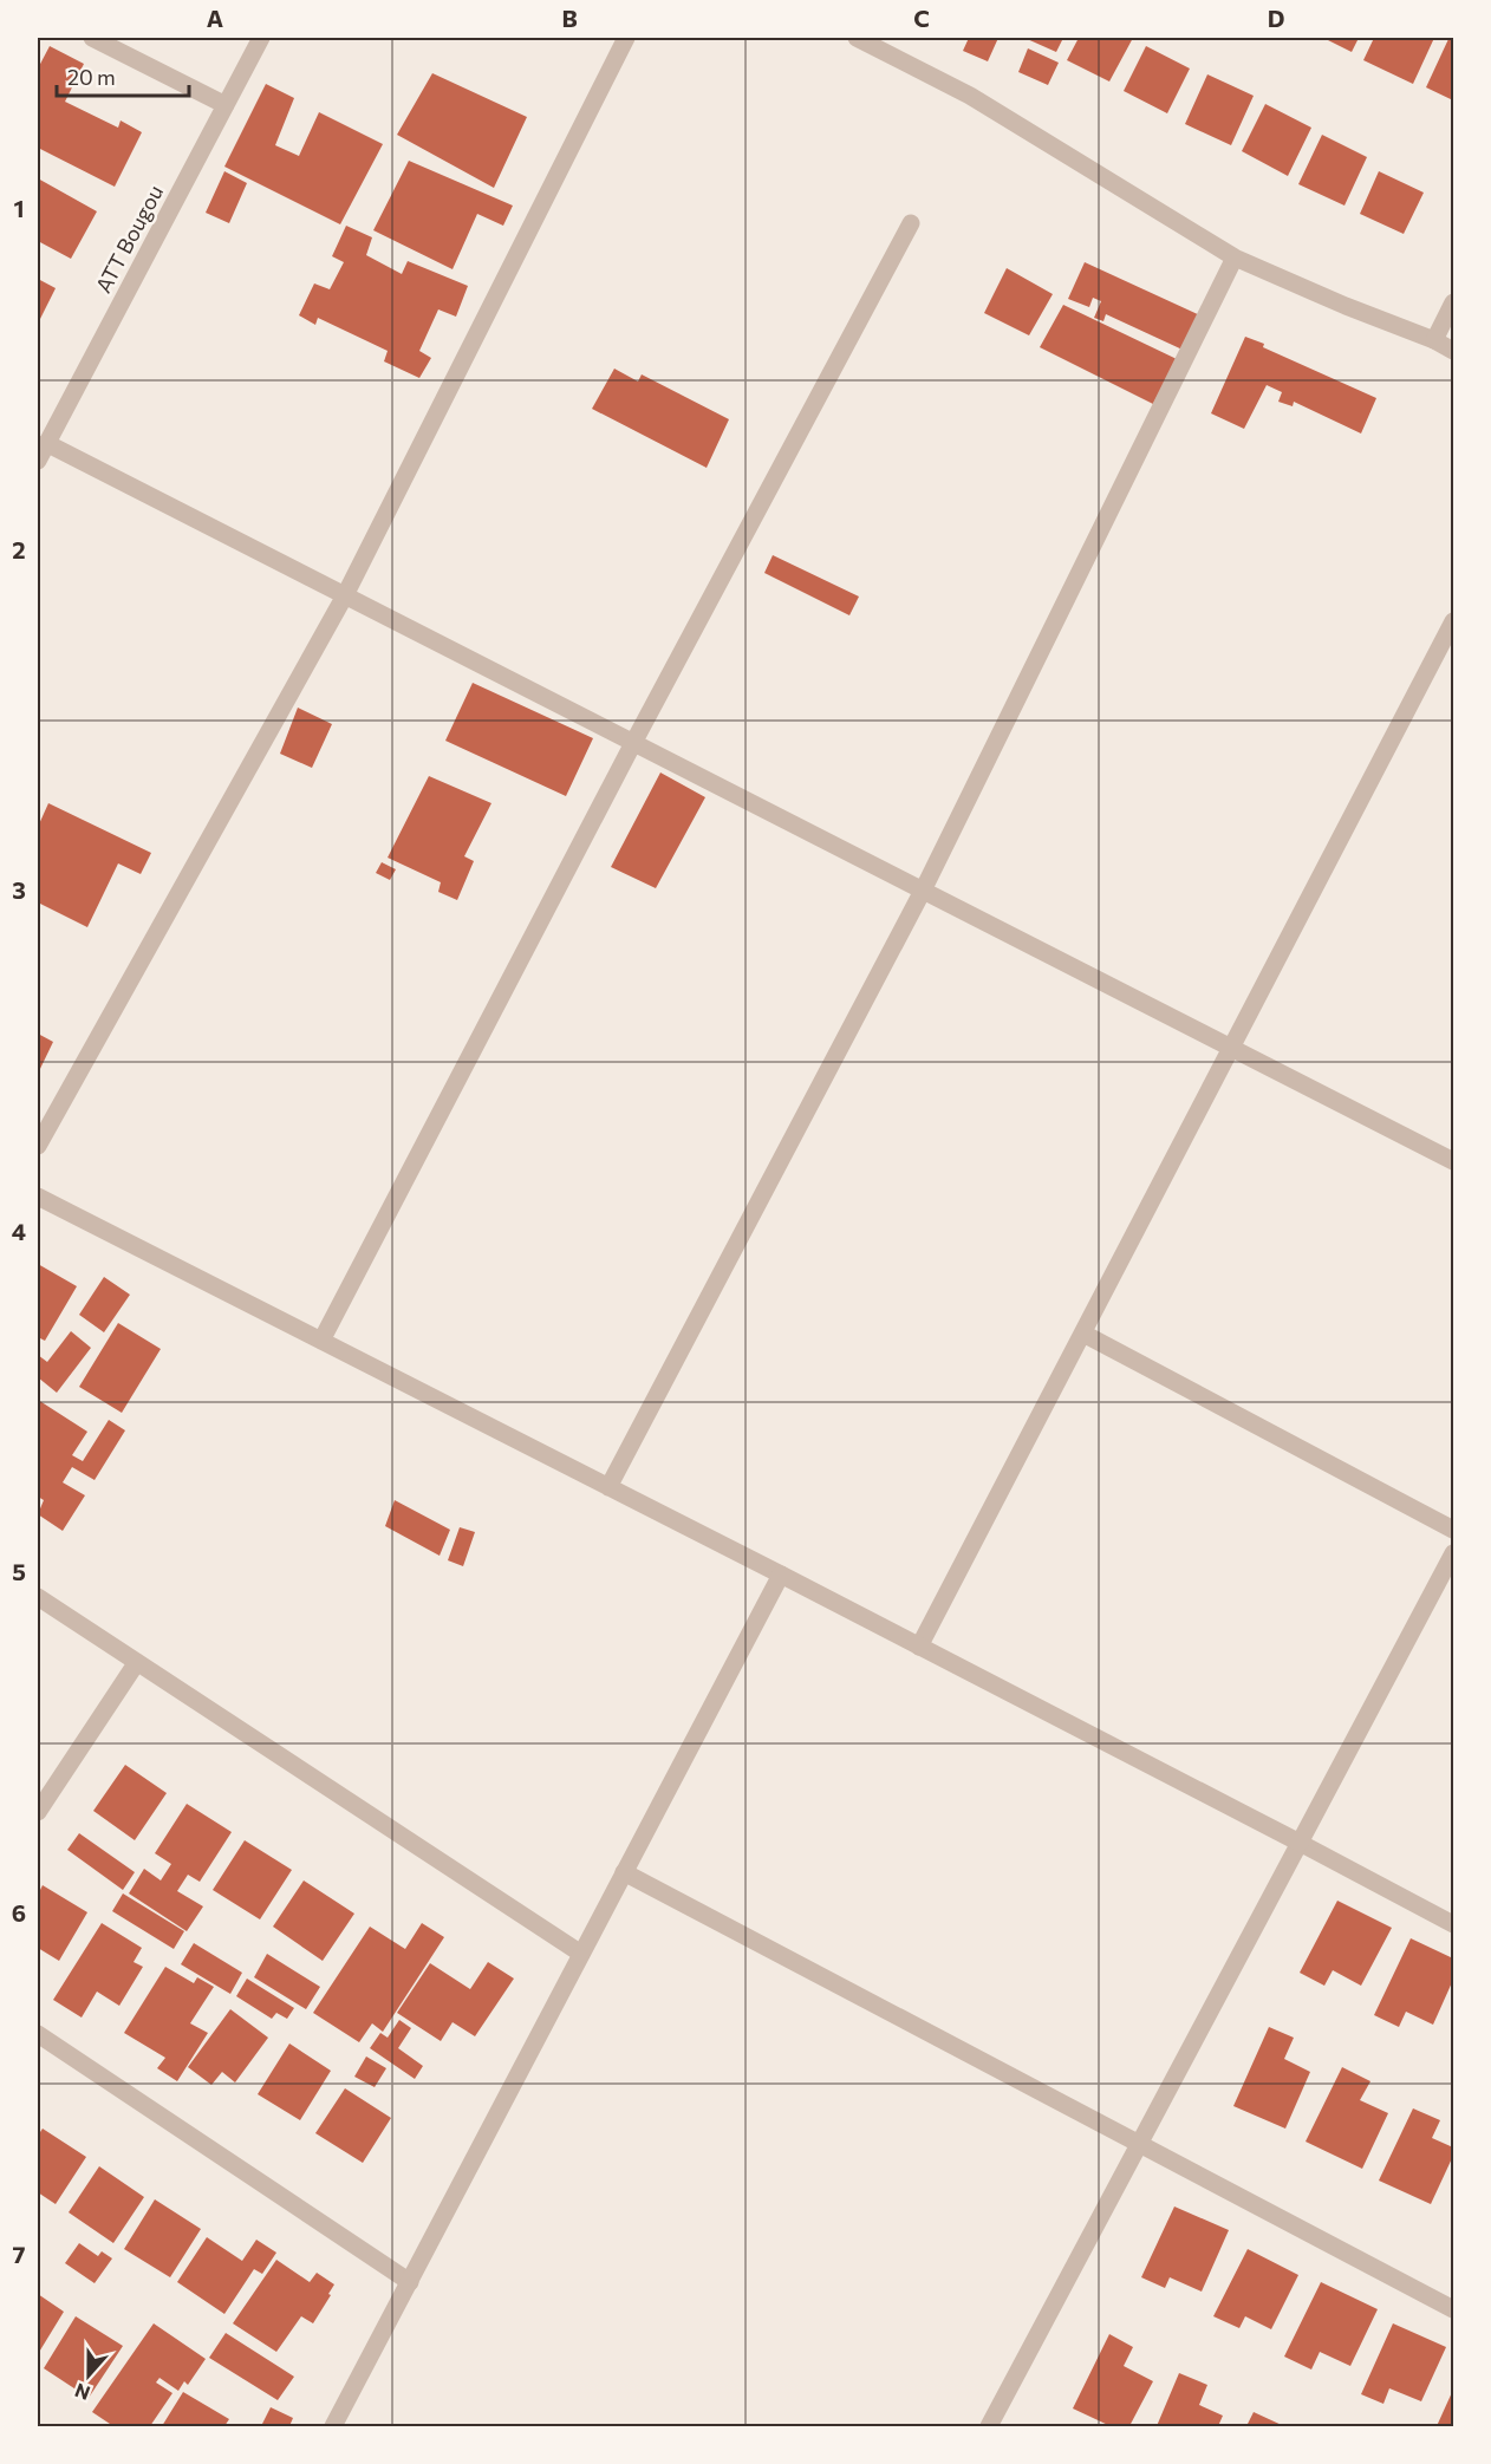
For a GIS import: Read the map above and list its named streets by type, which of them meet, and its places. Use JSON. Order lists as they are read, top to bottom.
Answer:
{
  "streets": {
    "street": ["ATT Bougou"]
  },
  "scale_bar": "20 m",
  "north": "bottom",
  "grid": {
    "columns": [
      "A",
      "B",
      "C",
      "D"
    ],
    "rows": [
      "1",
      "2",
      "3",
      "4",
      "5",
      "6",
      "7"
    ]
  }
}
